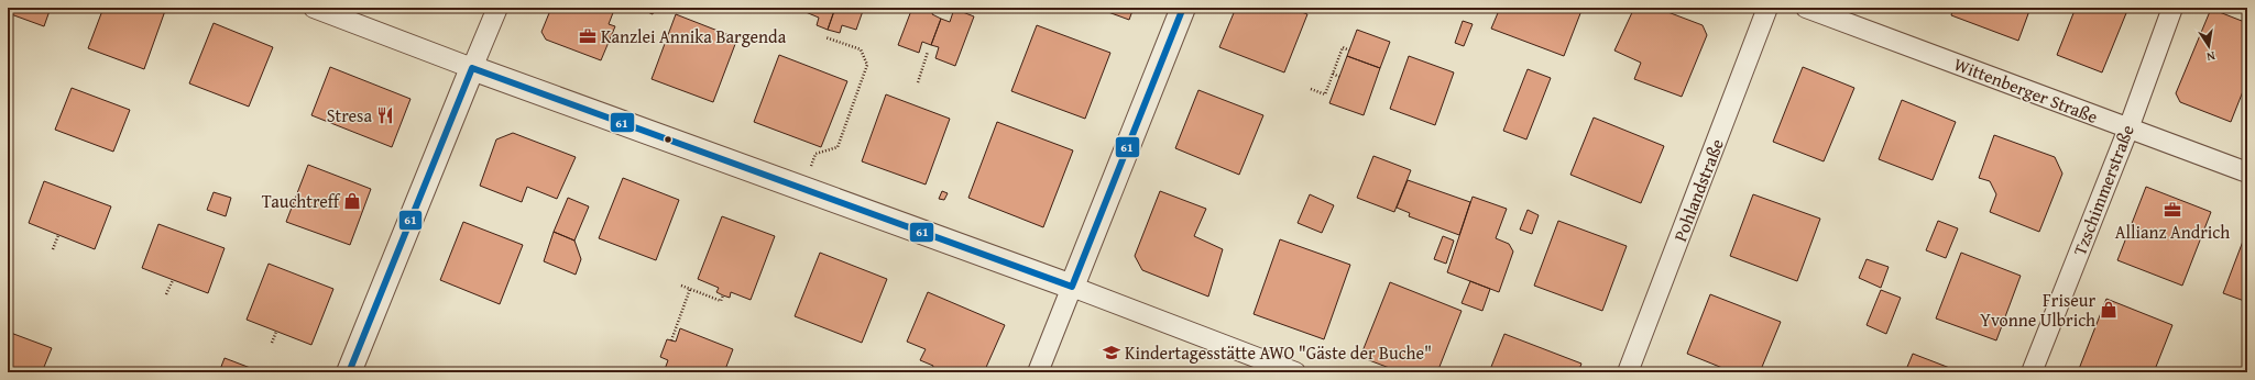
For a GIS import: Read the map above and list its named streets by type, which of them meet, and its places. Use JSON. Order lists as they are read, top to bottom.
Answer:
{
  "streets": {
    "street": ["Wittenberger Straße", "Pohlandstraße", "Tzschimmerstraße"]
  },
  "crossings": [
    ["Wittenberger Straße", "Tzschimmerstraße"]
  ],
  "places": {
    "office": ["Kanzlei Annika Bargenda", "Allianz Andrich"],
    "restaurant": ["Stresa"],
    "shop": ["Tauchtreff", "Friseur Yvonne Ulbrich"],
    "school or university": ["Kindertagesstätte AWO \"Gäste der Buche\""]
  },
  "lines": ["transit line 61"],
  "north": "bottom"
}
